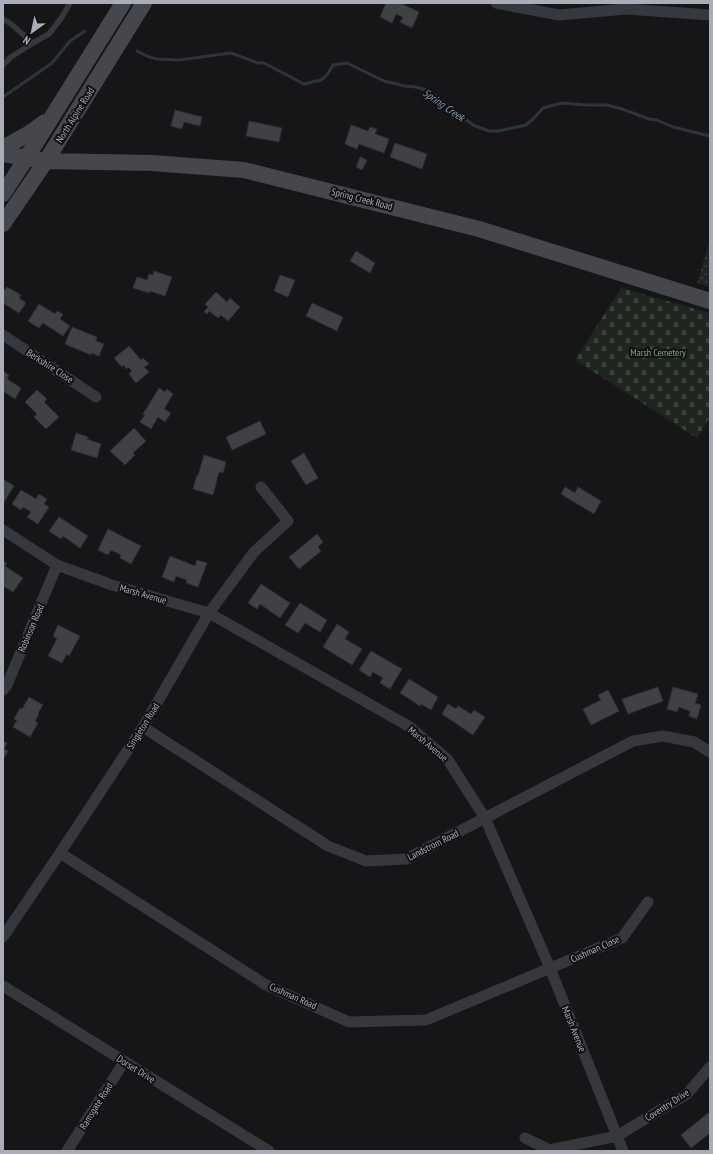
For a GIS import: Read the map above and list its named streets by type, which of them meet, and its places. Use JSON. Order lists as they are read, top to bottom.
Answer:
{
  "streets": {
    "main road": ["North Alpine Road", "Spring Creek Road"],
    "street": [
      "Berkshire Close",
      "Marsh Avenue",
      "Robinson Road",
      "Singleton Road",
      "Landstrom Road",
      "Cushman Close",
      "Cushman Road",
      "Dorset Drive",
      "Coventry Drive",
      "Ramsgate Road"
    ]
  },
  "crossings": [
    ["North Alpine Road", "Spring Creek Road"],
    ["Marsh Avenue", "Robinson Road"],
    ["Marsh Avenue", "Singleton Road"],
    ["Marsh Avenue", "Landstrom Road"],
    ["Marsh Avenue", "Cushman Close"],
    ["Marsh Avenue", "Cushman Road"],
    ["Marsh Avenue", "Coventry Drive"],
    ["Singleton Road", "Landstrom Road"],
    ["Singleton Road", "Cushman Road"],
    ["Cushman Close", "Cushman Road"],
    ["Dorset Drive", "Ramsgate Road"]
  ],
  "water": ["Spring Creek"],
  "parks": ["Marsh Cemetery"],
  "north": "bottom left"
}
